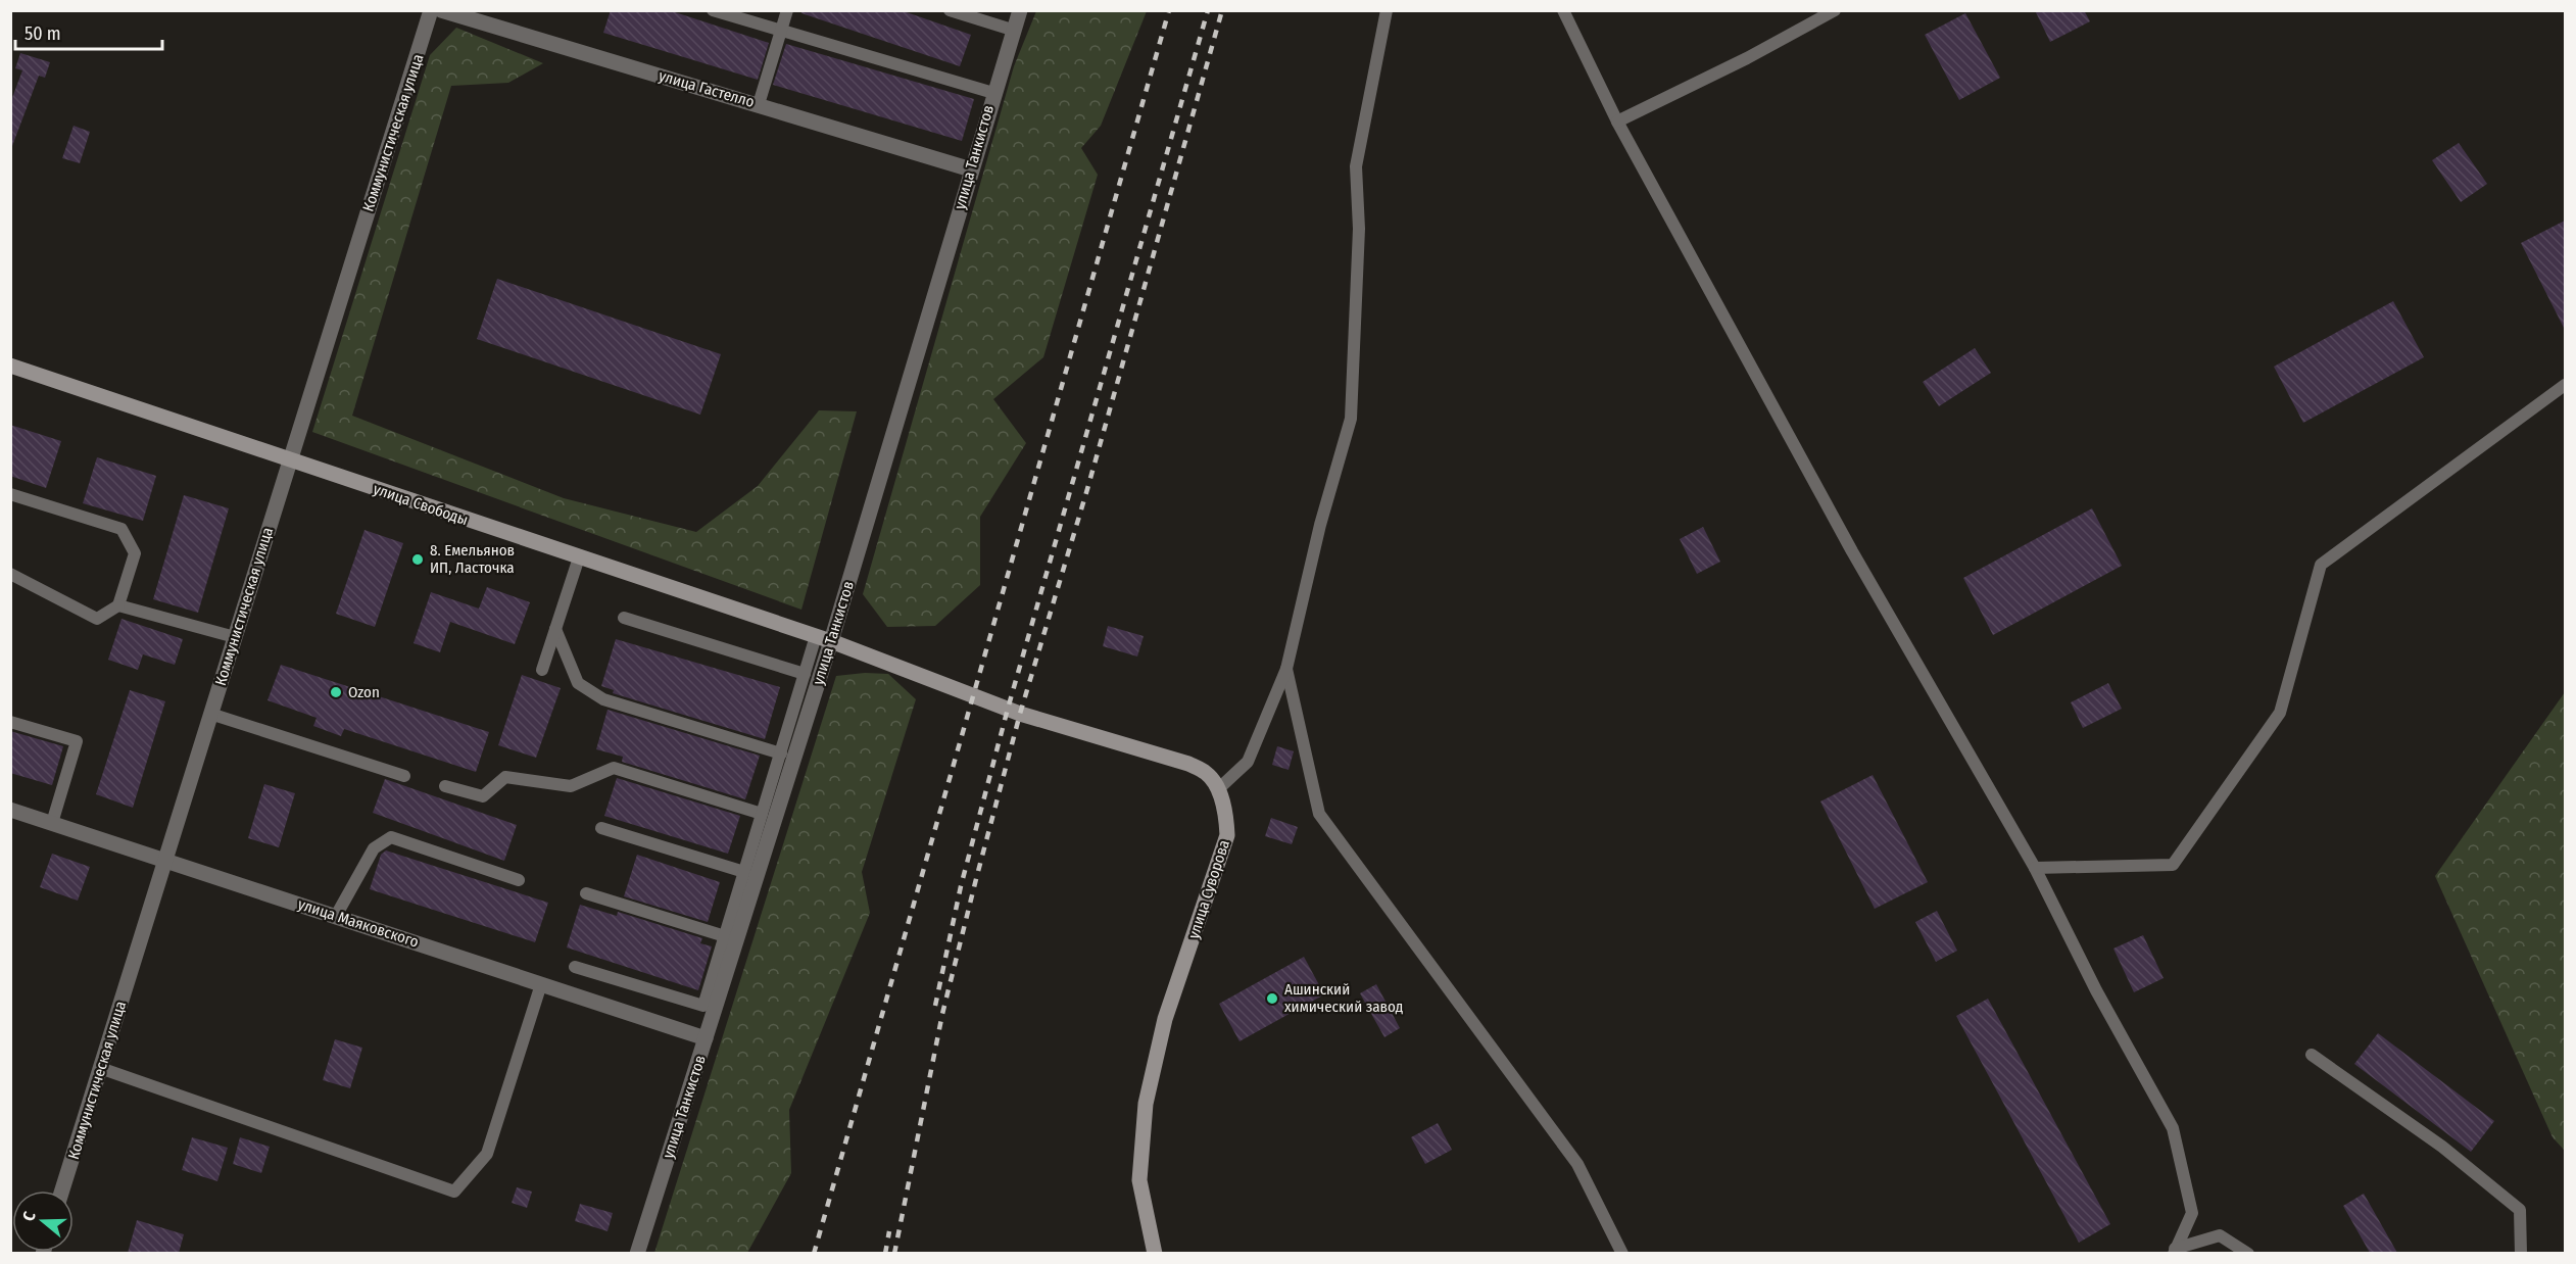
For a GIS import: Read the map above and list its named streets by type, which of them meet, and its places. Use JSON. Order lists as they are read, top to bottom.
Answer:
{
  "streets": {
    "street": [
      "улица Гастелло",
      "Коммунистическая улица",
      "улица Танкистов",
      "улица Свободы",
      "улица Суворова",
      "улица Маяковского"
    ]
  },
  "crossings": [
    ["улица Гастелло", "улица Танкистов"],
    ["Коммунистическая улица", "улица Свободы"],
    ["Коммунистическая улица", "улица Маяковского"],
    ["улица Танкистов", "улица Свободы"],
    ["улица Танкистов", "улица Суворова"],
    ["улица Танкистов", "улица Маяковского"],
    ["улица Свободы", "улица Суворова"]
  ],
  "places": ["8. Емельянов ИП, Ласточка", "Ozon", "Ашинский химический завод"],
  "scale_bar": "50 m",
  "north": "left"
}
